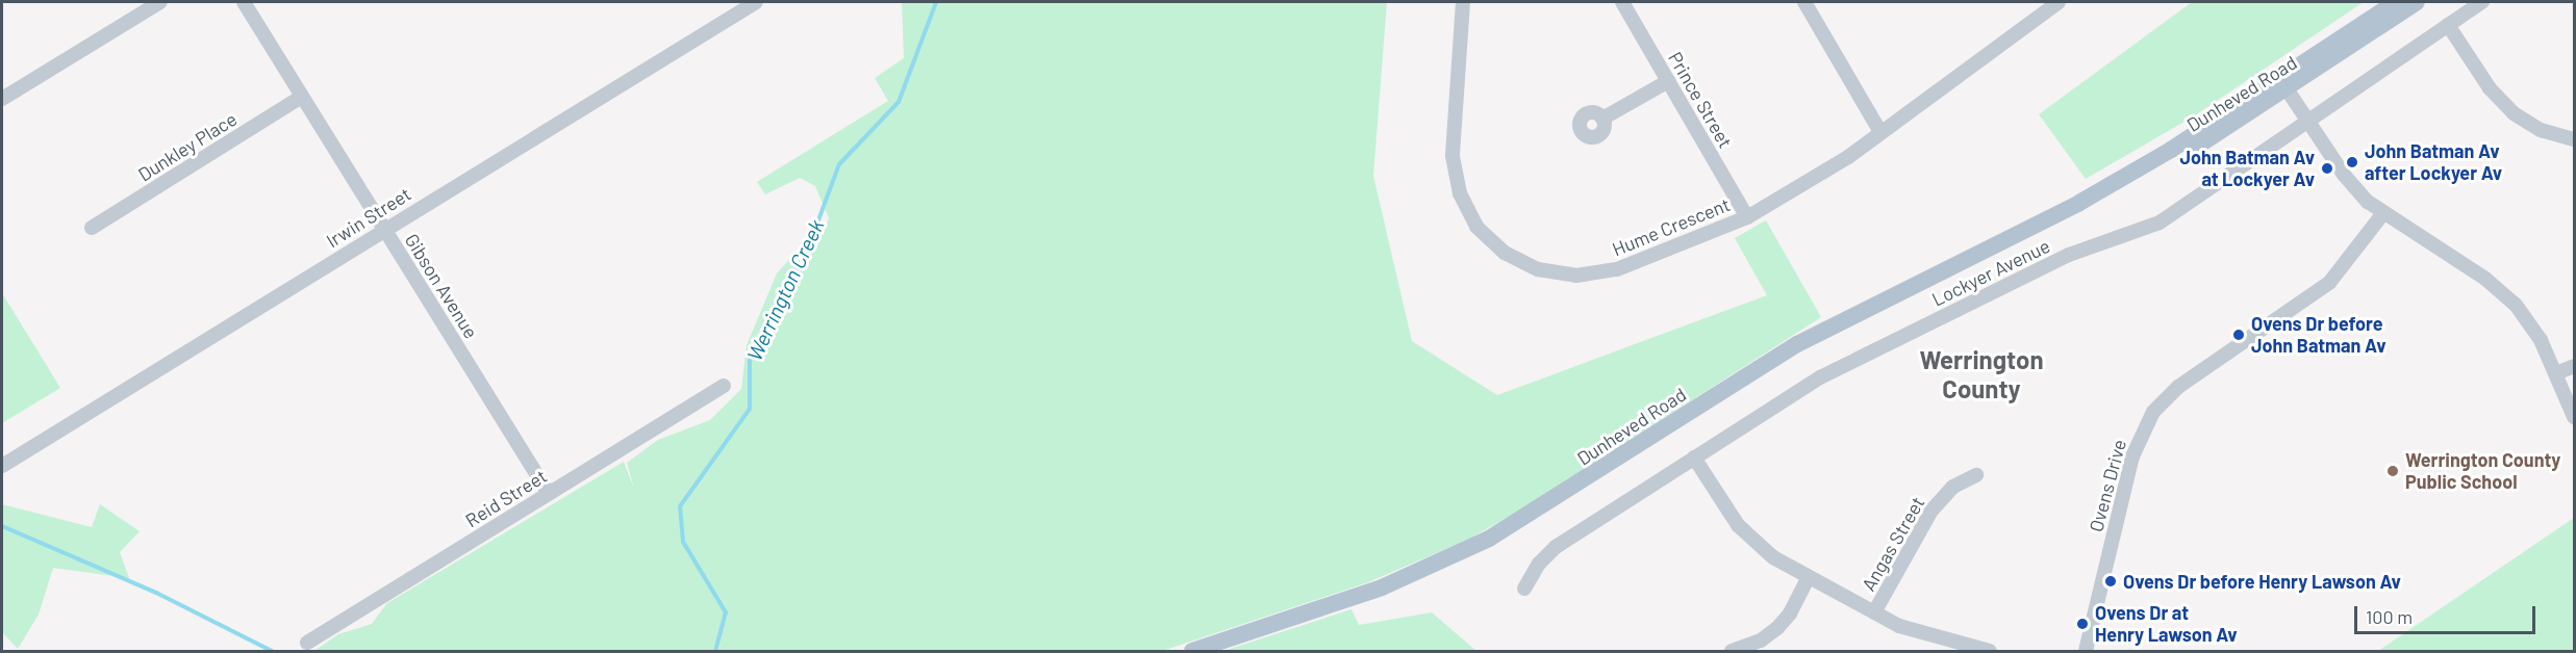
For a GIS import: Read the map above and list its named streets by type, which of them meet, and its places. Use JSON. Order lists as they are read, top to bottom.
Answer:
{
  "streets": {
    "main road": ["Dunheved Road"],
    "street": [
      "Prince Street",
      "Dunkley Place",
      "Irwin Street",
      "Hume Crescent",
      "Lockyer Avenue",
      "Gibson Avenue",
      "Ovens Drive",
      "Reid Street",
      "Angas Street"
    ]
  },
  "crossings": [
    ["Prince Street", "Hume Crescent"],
    ["Dunkley Place", "Gibson Avenue"],
    ["Irwin Street", "Gibson Avenue"],
    ["Gibson Avenue", "Reid Street"]
  ],
  "districts": ["Werrington County"],
  "water": ["Werrington Creek"],
  "places": [
    "John Batman Av after Lockyer Av",
    "John Batman Av at Lockyer Av",
    "Ovens Dr before John Batman Av",
    "Werrington County Public School",
    "Ovens Dr before Henry Lawson Av",
    "Ovens Dr at Henry Lawson Av"
  ],
  "scale_bar": "100 m"
}
